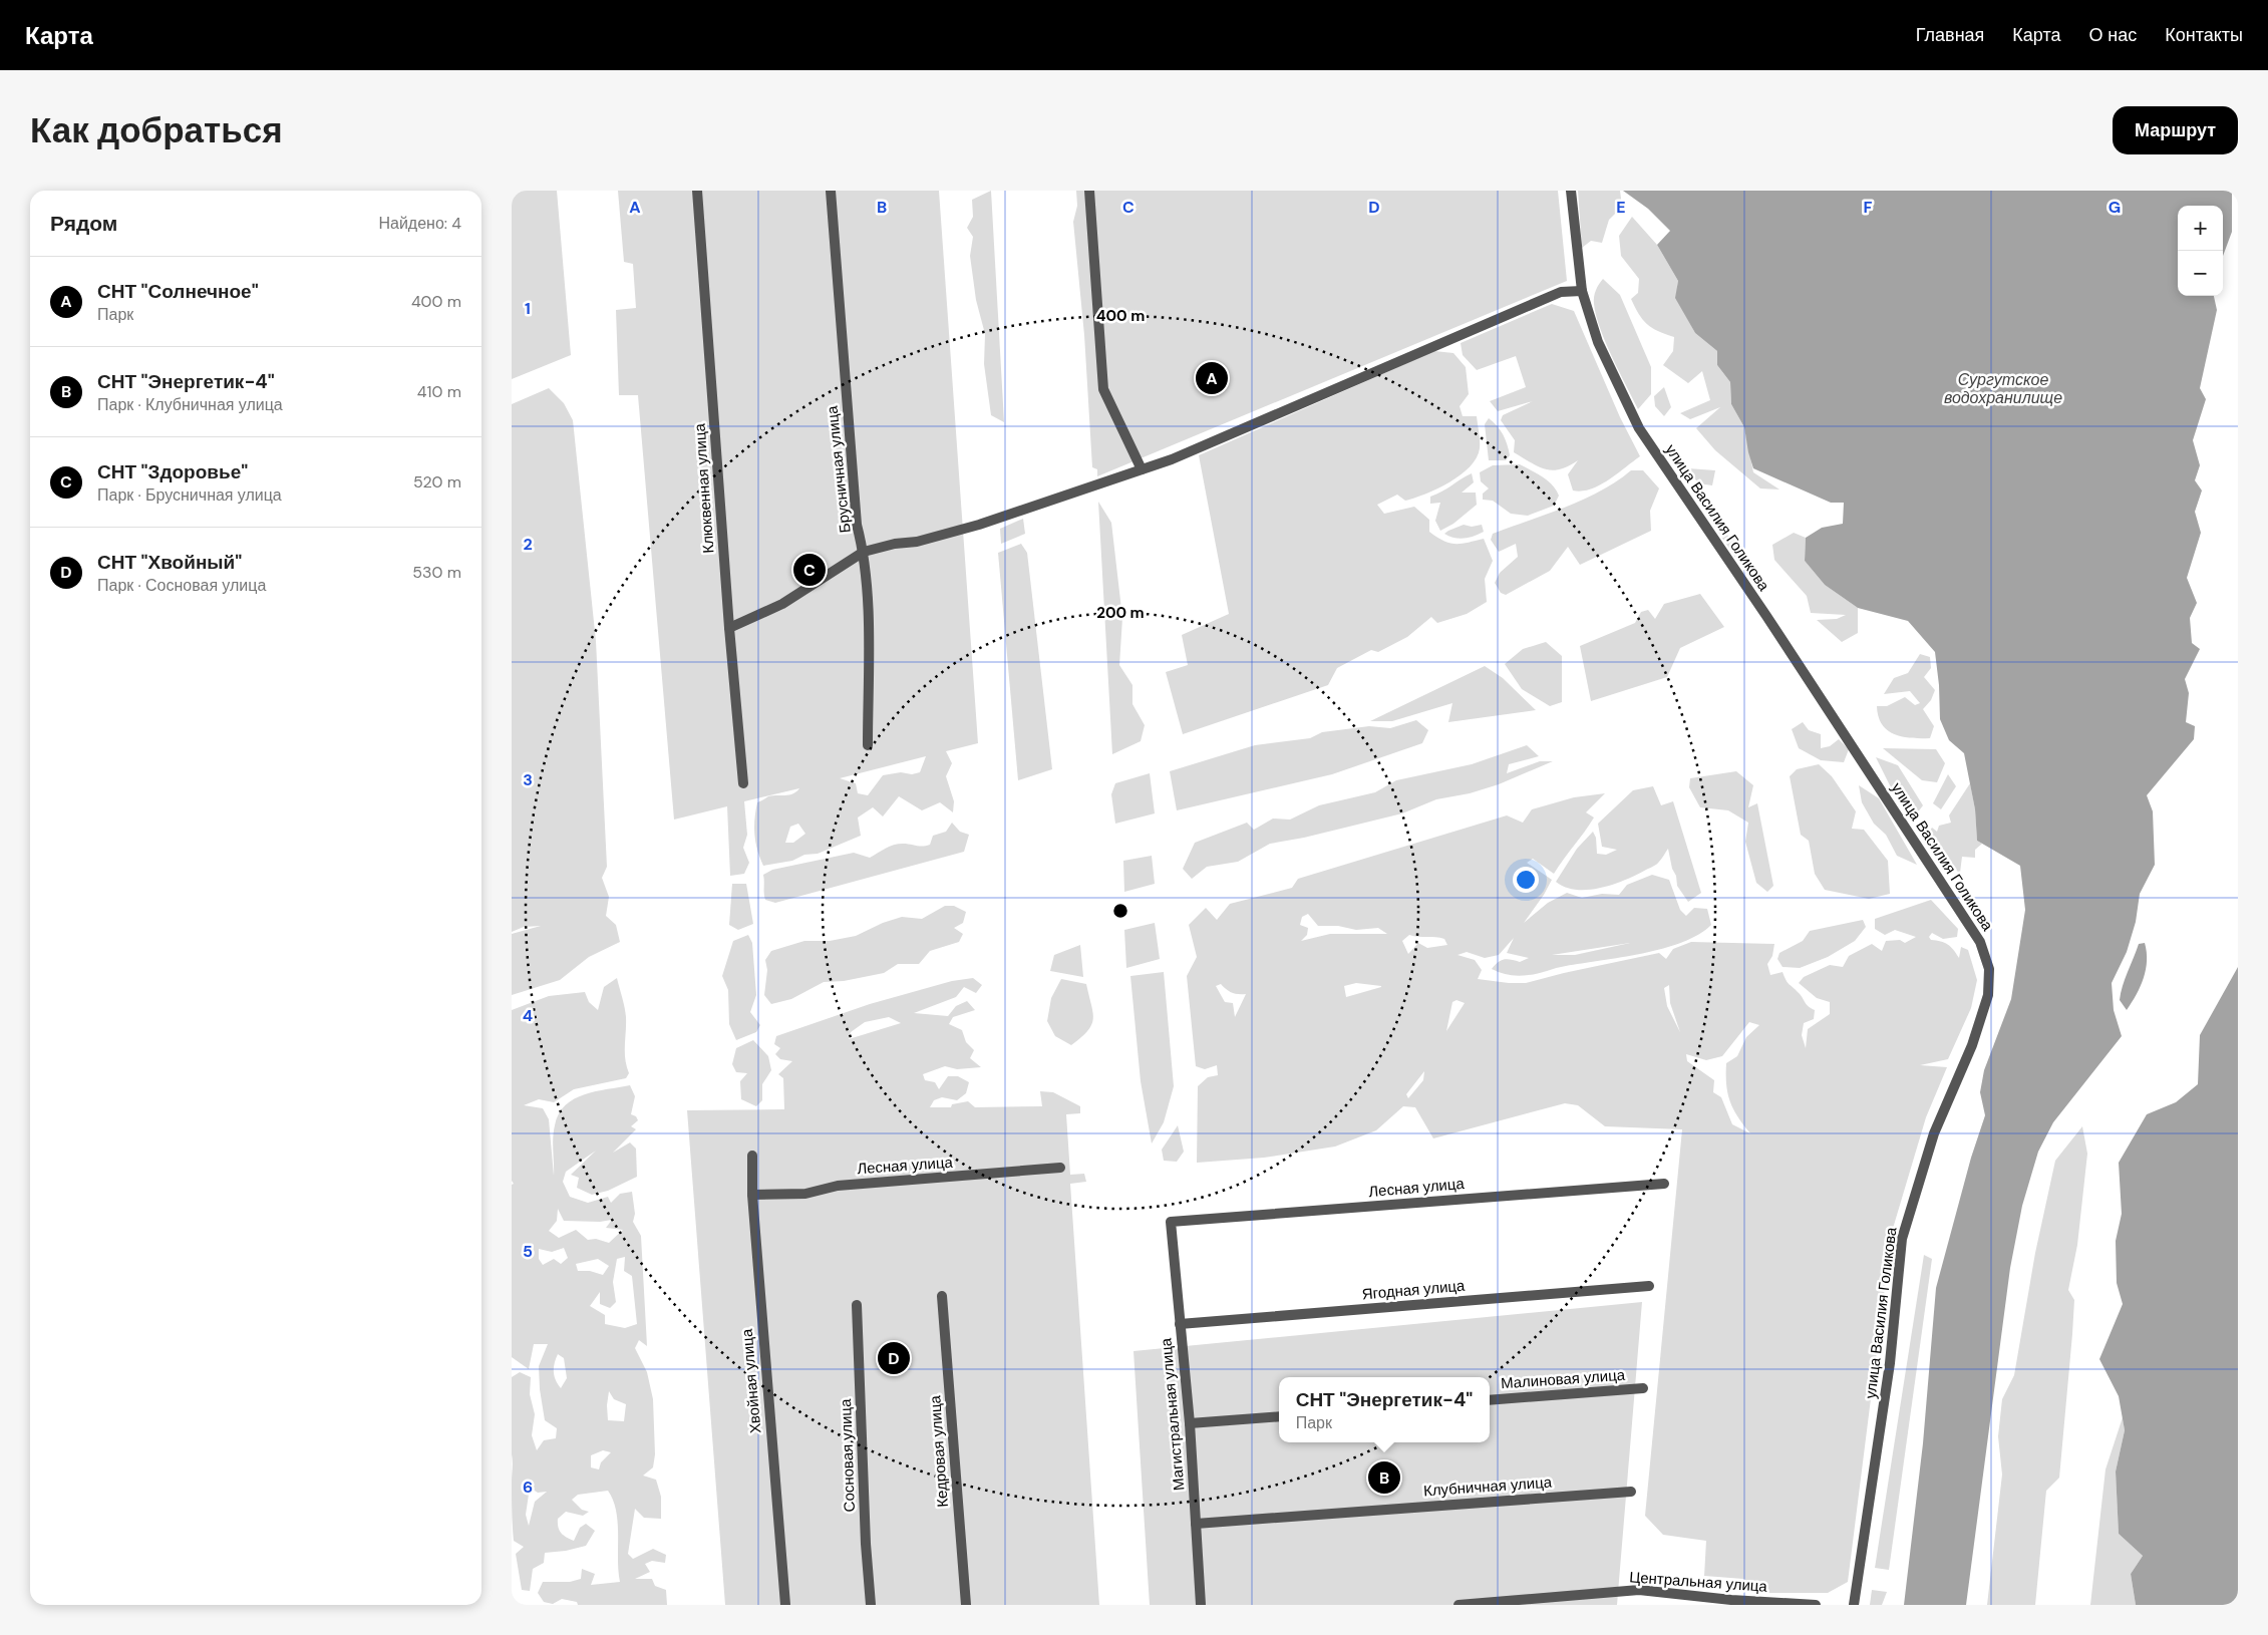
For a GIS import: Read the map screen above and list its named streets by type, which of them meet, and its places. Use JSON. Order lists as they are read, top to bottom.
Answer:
{
  "streets": {
    "street": [
      "Брусничная улица",
      "Клюквенная улица",
      "улица Василия Голикова",
      "Лесная улица",
      "Ягодная улица",
      "Малиновая улица",
      "Хвойная улица",
      "Магистральная улица",
      "Кедровая улица",
      "Сосновая улица",
      "Клубничная улица",
      "Центральная улица"
    ]
  },
  "crossings": [
    ["Лесная улица", "Хвойная улица"],
    ["Лесная улица", "Магистральная улица"],
    ["Ягодная улица", "Магистральная улица"],
    ["Магистральная улица", "Клубничная улица"]
  ],
  "water": ["Сургутское водохранилище"],
  "page": {
    "header": "Карта",
    "nav": [
      "Главная",
      "Карта",
      "О нас",
      "Контакты"
    ],
    "buttons": "Маршрут",
    "title": "Как добраться",
    "heading": ["Рядом", "Найдено: 4"],
    "map_buttons": ["+", "−"],
    "list": [
      {
        "mark": "A",
        "name": "СНТ \"Солнечное\"",
        "note": "Парк",
        "value": "400 m"
      },
      {
        "mark": "B",
        "name": "СНТ \"Энергетик-4\"",
        "note": "Парк · Клубничная улица",
        "value": "410 m"
      },
      {
        "mark": "C",
        "name": "СНТ \"Здоровье\"",
        "note": "Парк · Брусничная улица",
        "value": "520 m"
      },
      {
        "mark": "D",
        "name": "СНТ \"Хвойный\"",
        "note": "Парк · Сосновая улица",
        "value": "530 m"
      }
    ],
    "pins": [
      "A",
      "C",
      "D",
      "B"
    ],
    "popup": ["СНТ \"Энергетик-4\"", "Парк"]
  },
  "grid": {
    "columns": [
      "A",
      "B",
      "C",
      "D",
      "E",
      "F",
      "G"
    ],
    "rows": [
      "1",
      "2",
      "3",
      "4",
      "5",
      "6"
    ]
  },
  "rings": ["400 m", "200 m"]
}
